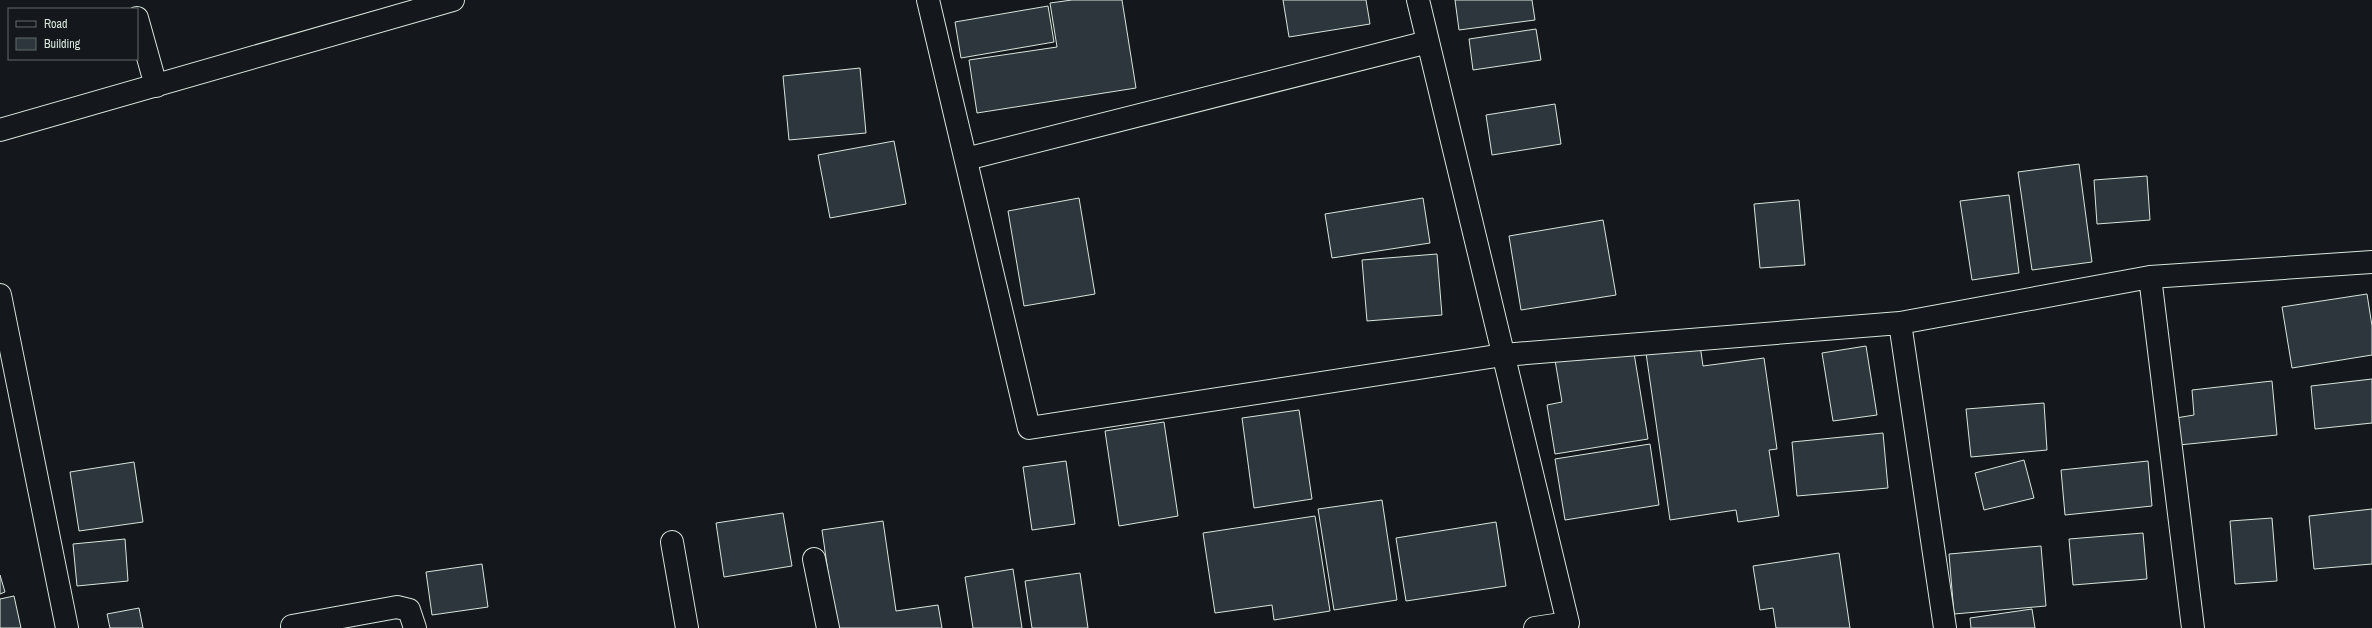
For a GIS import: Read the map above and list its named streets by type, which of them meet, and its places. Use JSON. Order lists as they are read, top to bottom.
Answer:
{
  "legend": ["Road", "Building"]
}
